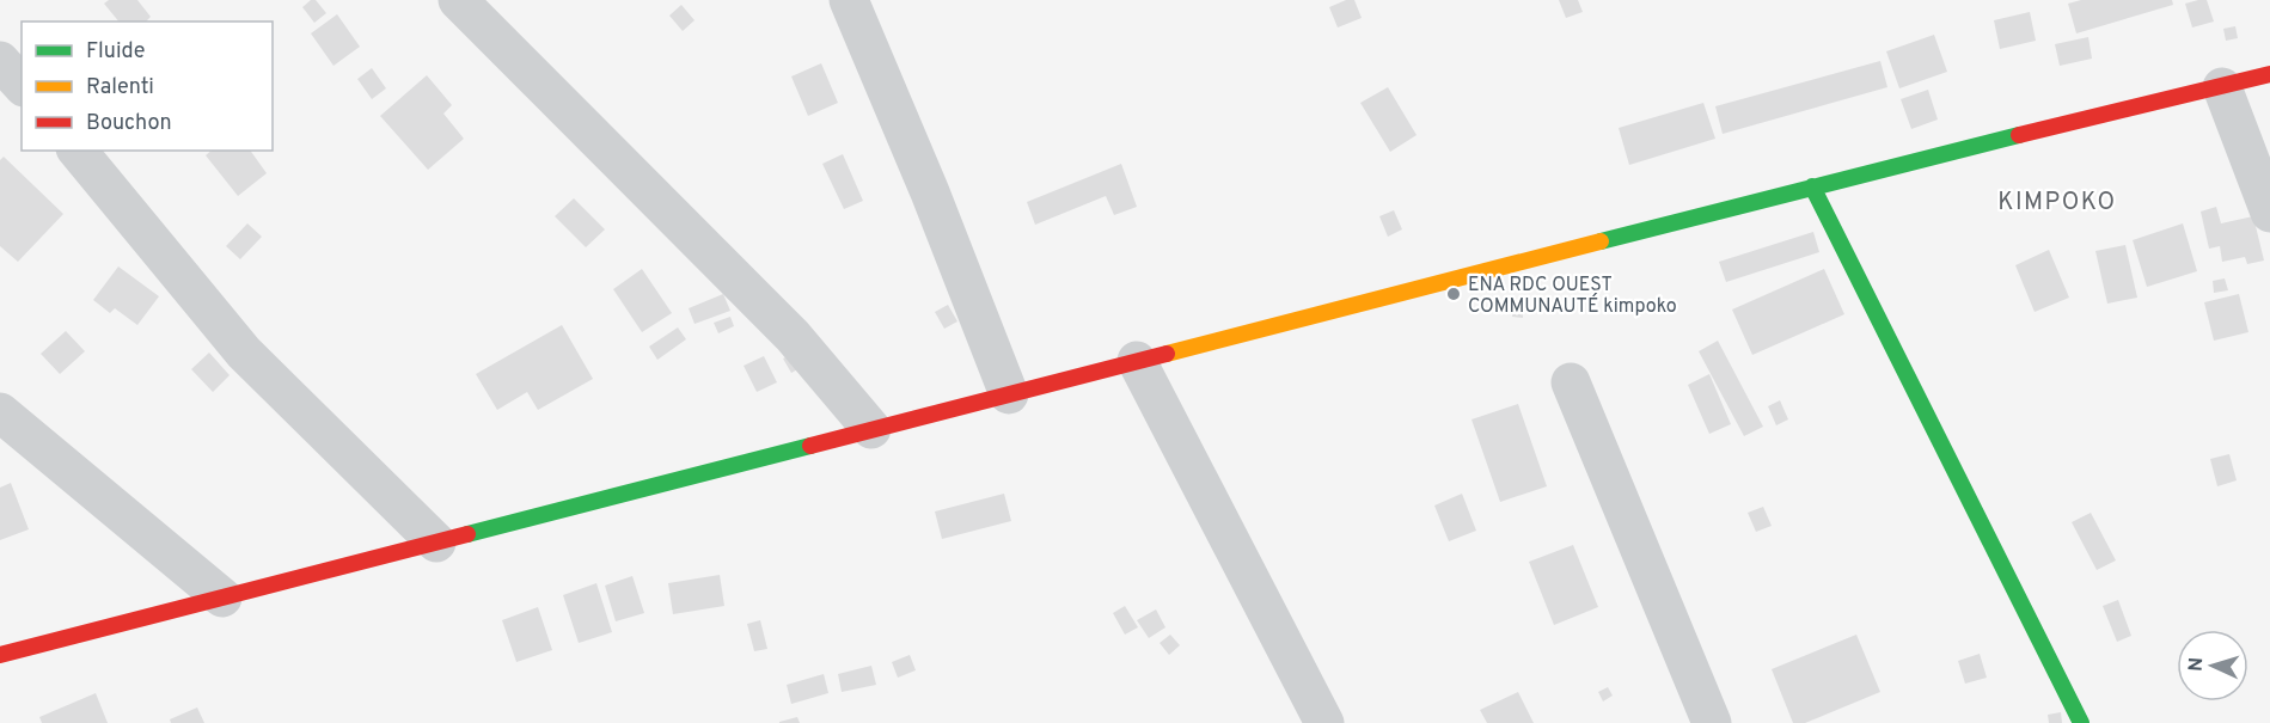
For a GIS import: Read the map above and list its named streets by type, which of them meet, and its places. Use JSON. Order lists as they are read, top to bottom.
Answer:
{
  "districts": ["KIMPOKO"],
  "places": ["ENA RDC OUEST COMMUNAUTÉ kimpoko"],
  "legend": ["Fluide", "Ralenti", "Bouchon"],
  "north": "left"
}
